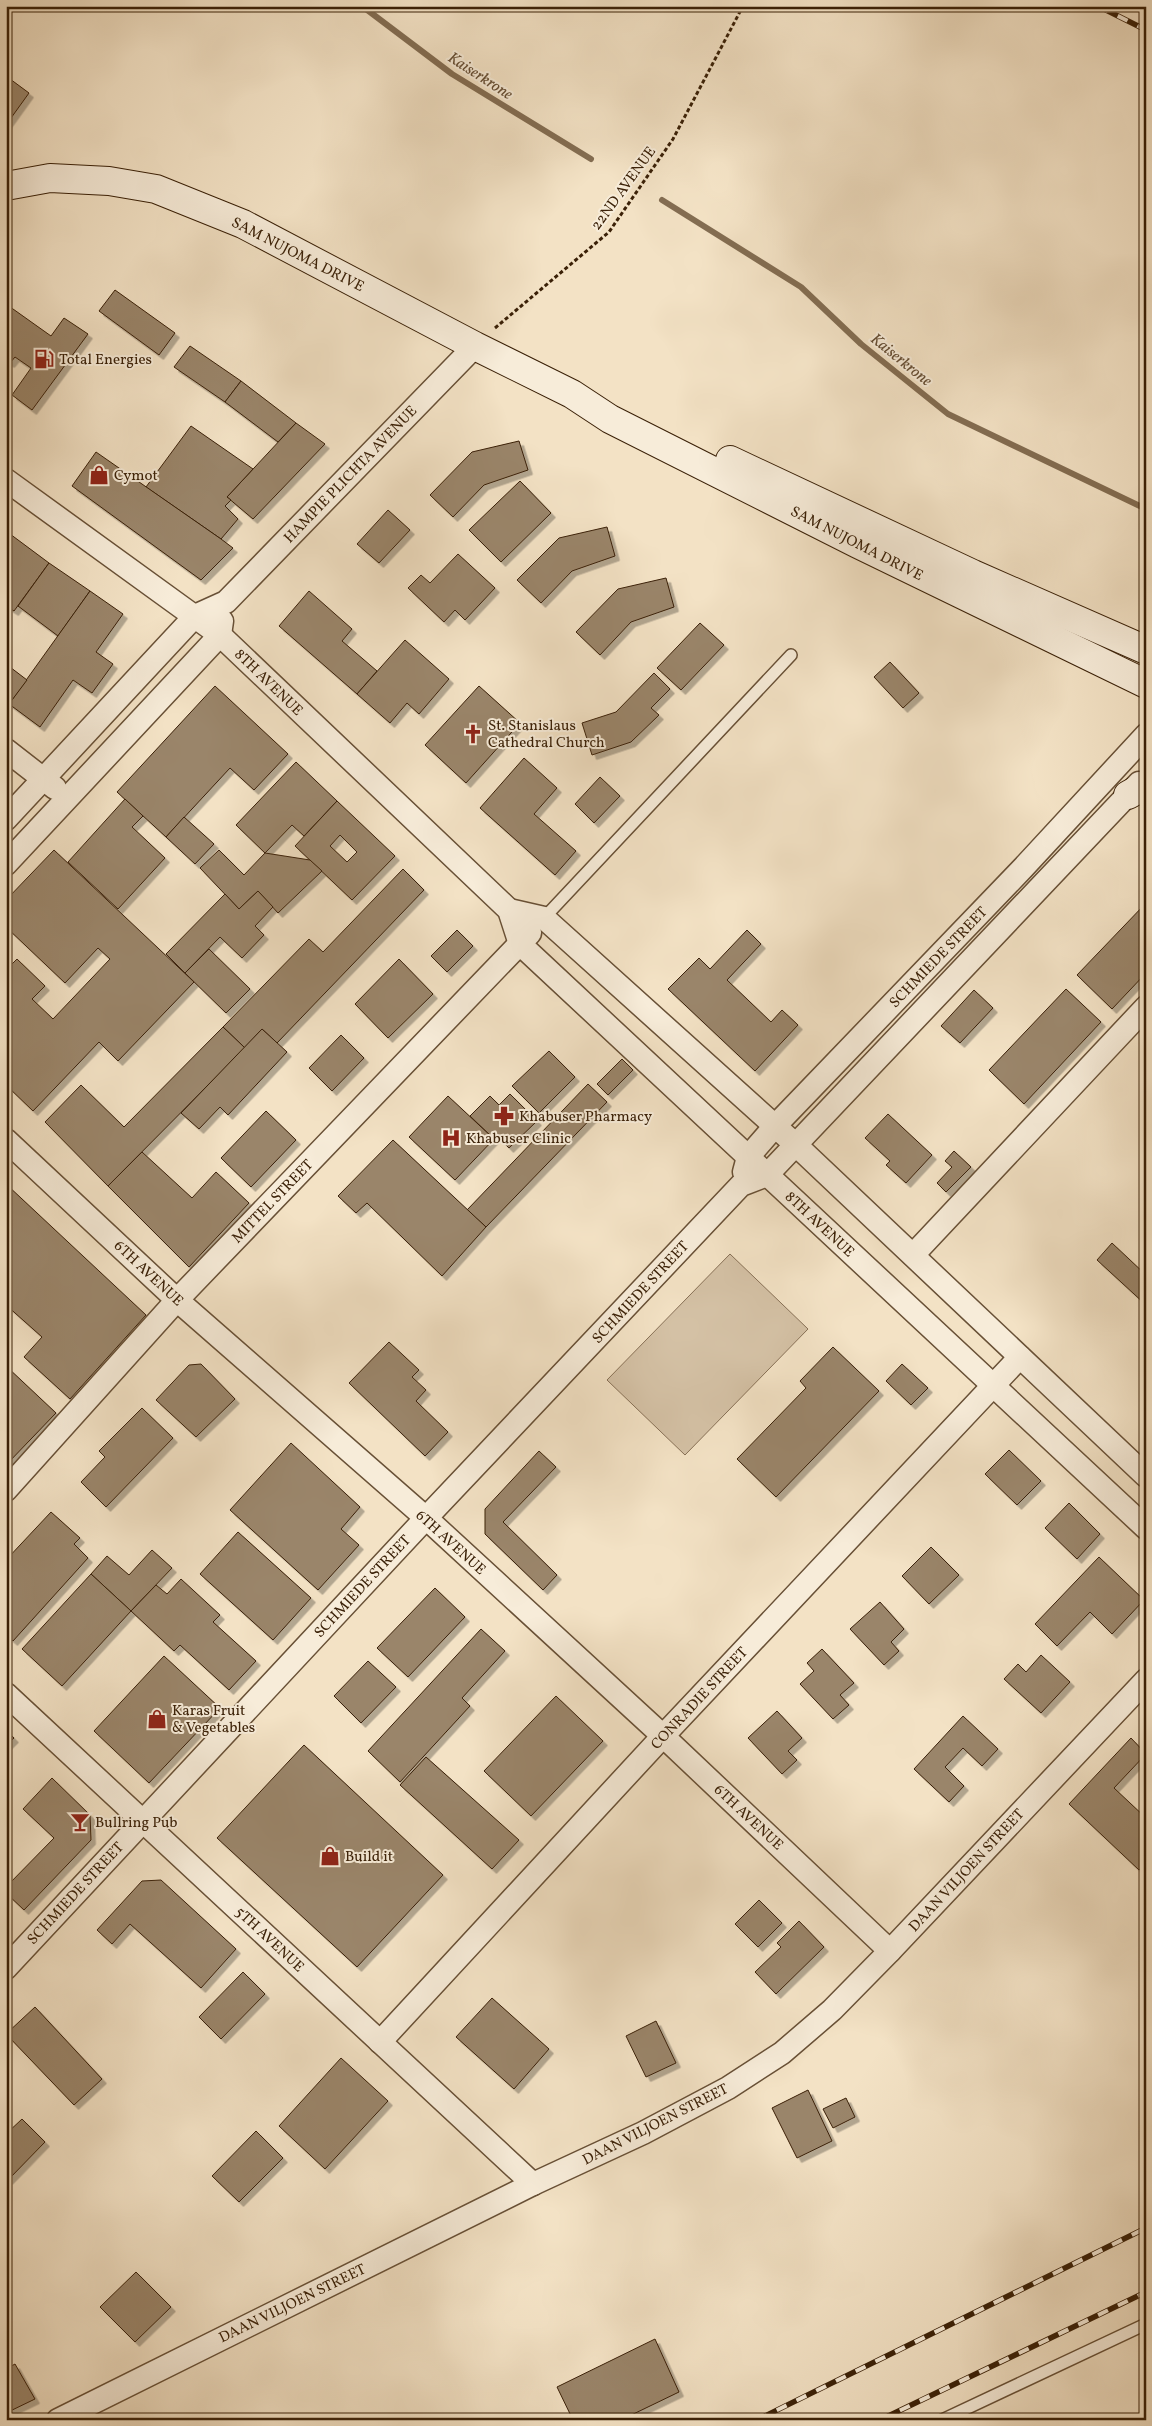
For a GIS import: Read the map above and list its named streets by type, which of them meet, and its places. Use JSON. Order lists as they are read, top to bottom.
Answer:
{
  "streets": {
    "main road": ["SAM NUJOMA DRIVE"],
    "street": [
      "HAMPIE PLICHTA AVENUE",
      "8TH AVENUE",
      "SCHMIEDE STREET",
      "MITTEL STREET",
      "6TH AVENUE",
      "CONRADIE STREET",
      "DAAN VILJOEN STREET",
      "5TH AVENUE"
    ],
    "path": ["22ND AVENUE"]
  },
  "crossings": [
    ["22ND AVENUE", "SAM NUJOMA DRIVE"],
    ["22ND AVENUE", "HAMPIE PLICHTA AVENUE"],
    ["SAM NUJOMA DRIVE", "HAMPIE PLICHTA AVENUE"],
    ["HAMPIE PLICHTA AVENUE", "8TH AVENUE"],
    ["8TH AVENUE", "SCHMIEDE STREET"],
    ["8TH AVENUE", "MITTEL STREET"],
    ["8TH AVENUE", "CONRADIE STREET"],
    ["SCHMIEDE STREET", "6TH AVENUE"],
    ["SCHMIEDE STREET", "5TH AVENUE"],
    ["MITTEL STREET", "6TH AVENUE"],
    ["6TH AVENUE", "CONRADIE STREET"],
    ["6TH AVENUE", "DAAN VILJOEN STREET"],
    ["CONRADIE STREET", "5TH AVENUE"],
    ["DAAN VILJOEN STREET", "5TH AVENUE"]
  ],
  "water": ["Kaiserkrone"],
  "places": {
    "fuel station": ["Total Energies"],
    "shop": ["Cymot", "Karas Fruit & Vegetables", "Build it"],
    "church": ["St. Stanislaus Cathedral Church"],
    "pharmacy": ["Khabuser Pharmacy"],
    "hospital": ["Khabuser Clinic"],
    "bar": ["Bullring Pub"]
  }
}
